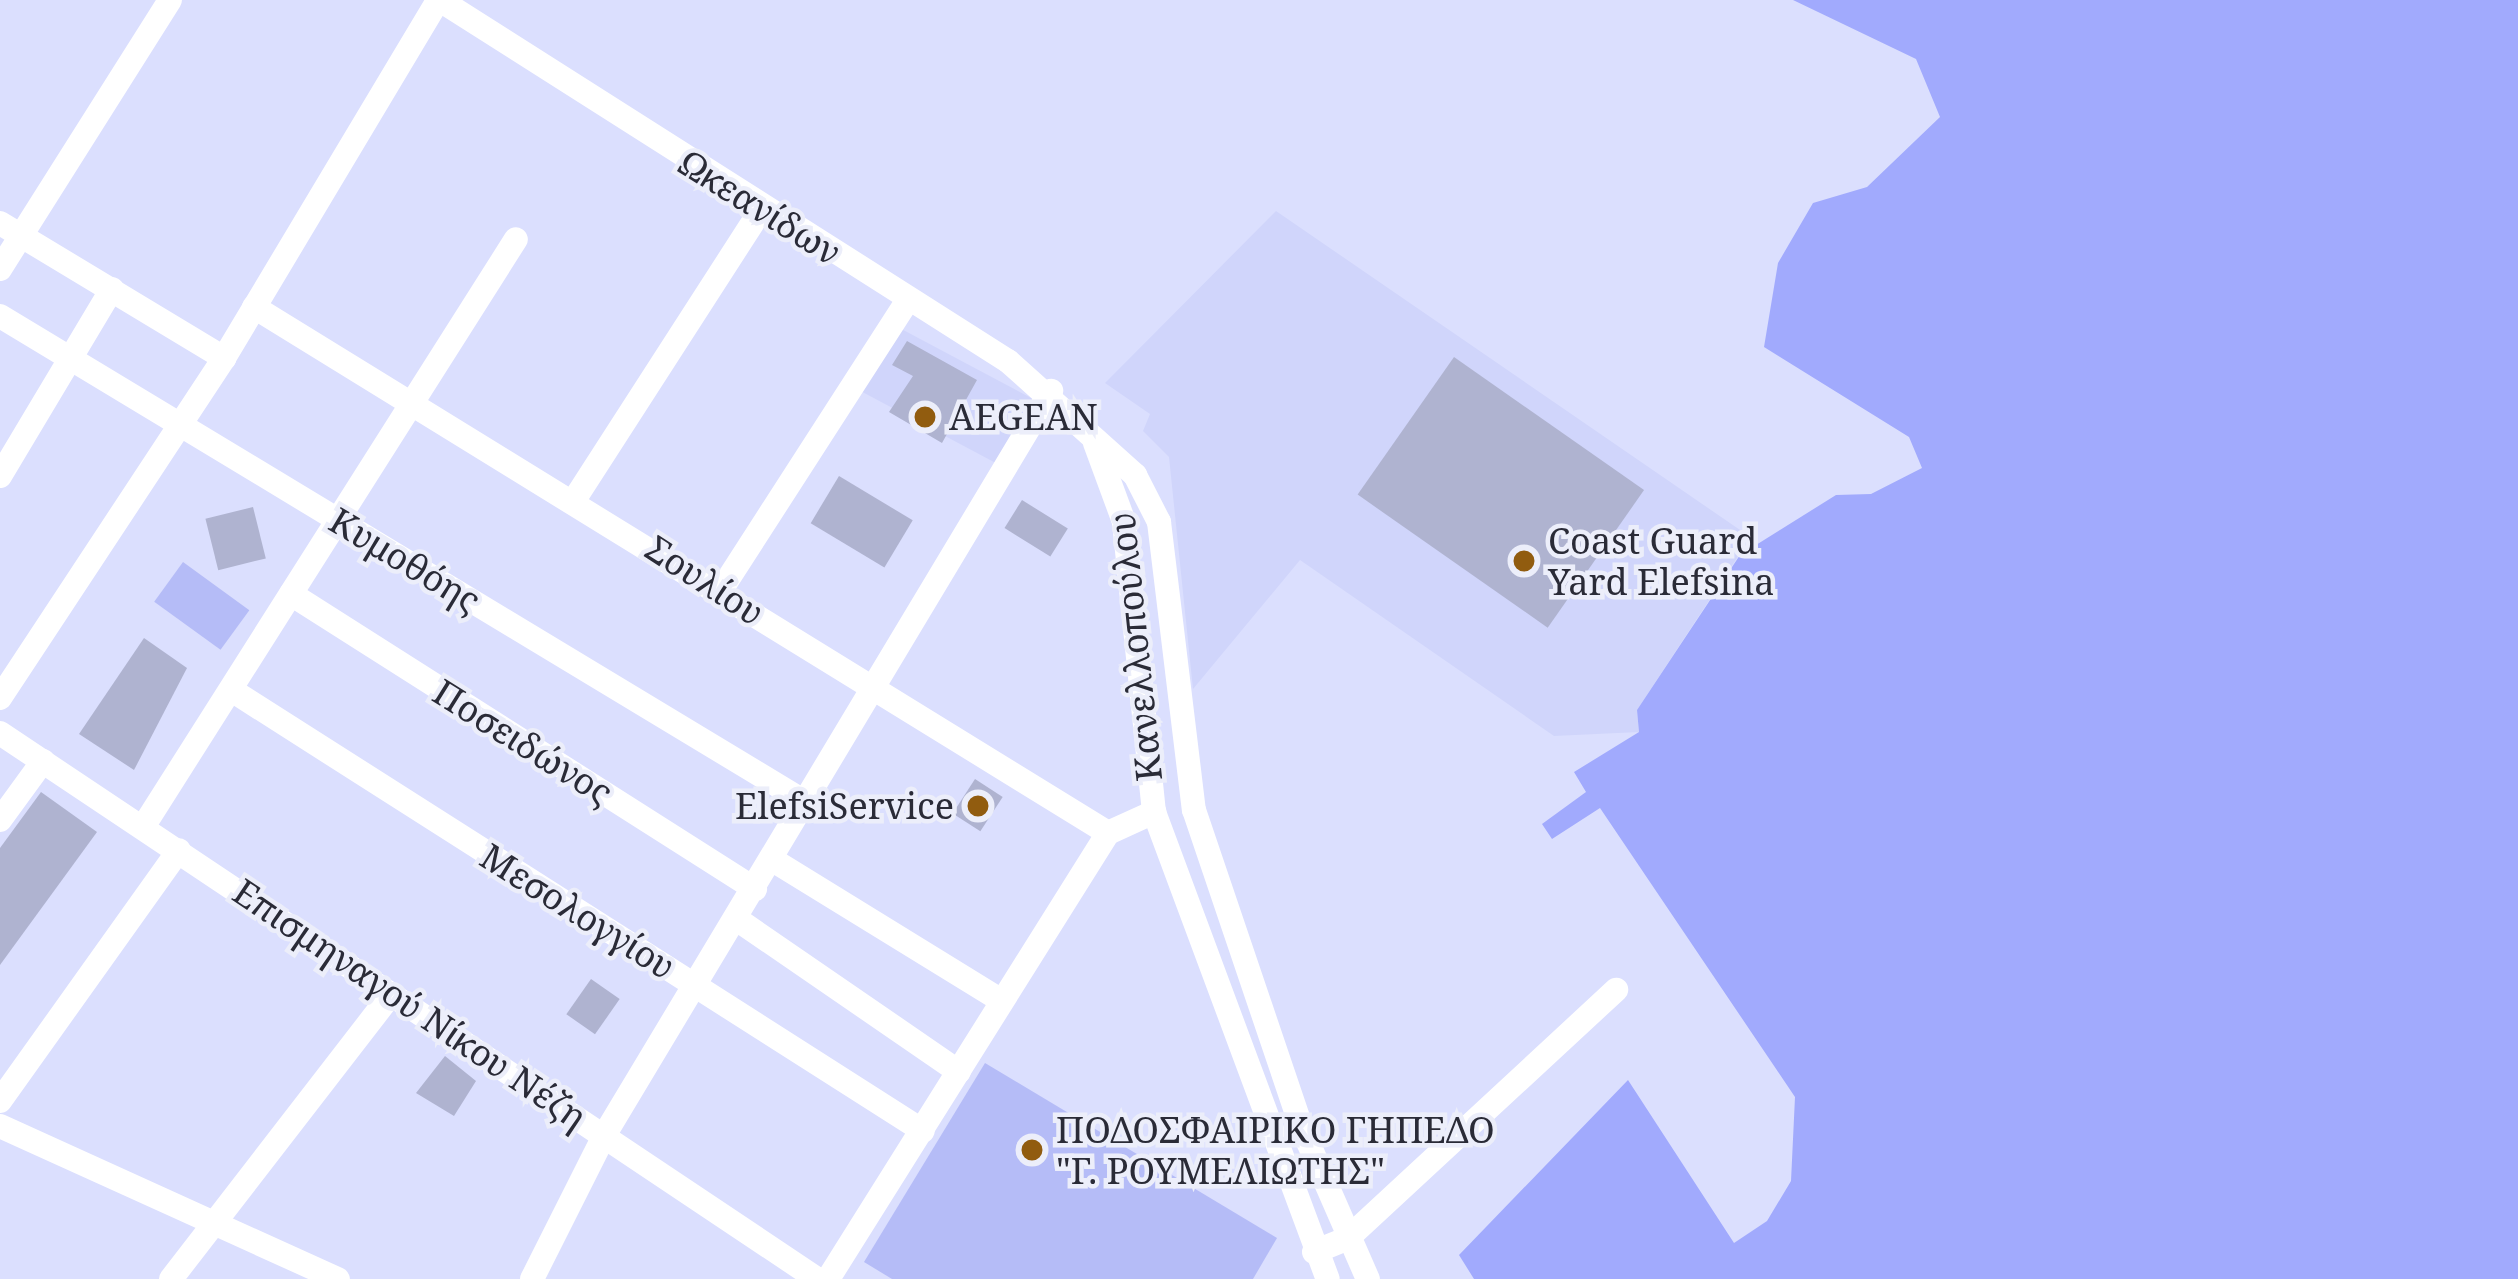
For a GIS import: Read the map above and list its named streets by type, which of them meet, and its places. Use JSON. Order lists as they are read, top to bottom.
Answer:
{
  "streets": {
    "street": [
      "Ωκεανίδων",
      "Κυμοθόης",
      "Σουλίου",
      "Κανελλοπούλου",
      "Ποσειδώνος",
      "Μεσολογγίου",
      "Επισμηναγού Νίκου Νέζη"
    ]
  },
  "crossings": [
    ["Ωκεανίδων", "Κανελλοπούλου"]
  ],
  "places": [
    "AEGEAN",
    "Coast Guard Yard Elefsina",
    "ElefsiService",
    "ΠΟΔΟΣΦΑΙΡΙΚΟ ΓΗΠΕΔΟ \"Γ. ΡΟΥΜΕΛΙΩΤΗΣ\""
  ]
}
